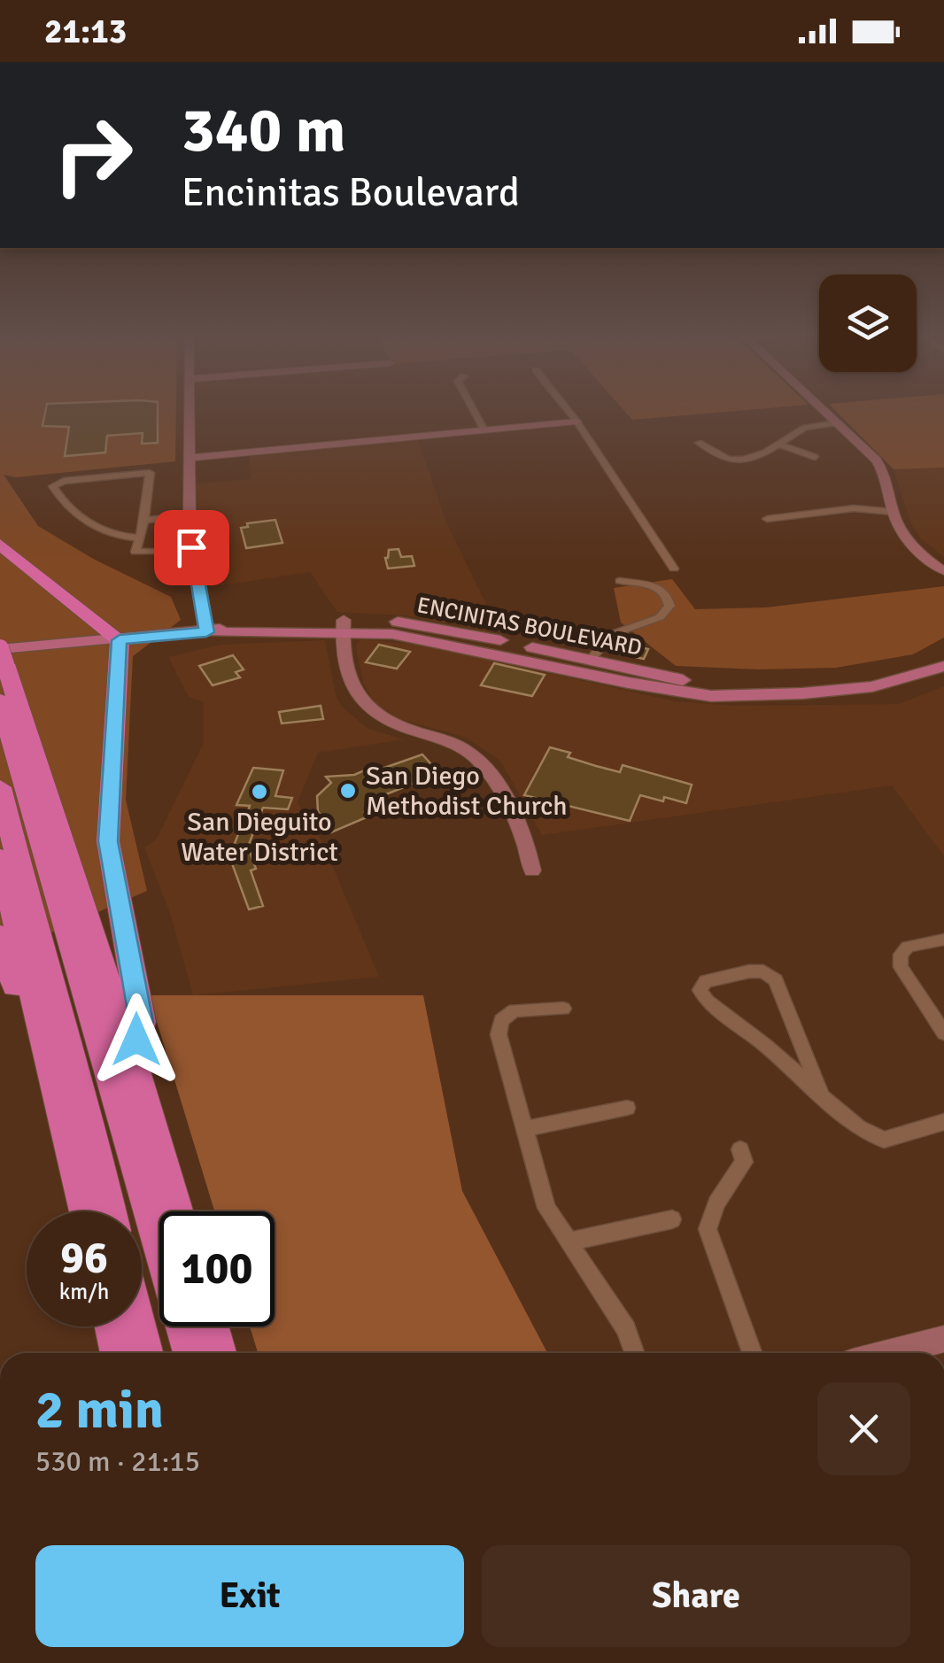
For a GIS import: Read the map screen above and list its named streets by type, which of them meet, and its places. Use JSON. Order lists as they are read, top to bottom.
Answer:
{
  "streets": {
    "main road": ["ENCINITAS BOULEVARD"]
  },
  "places": ["San Diego Methodist Church", "San Dieguito Water District"],
  "page": {
    "status": "21:13",
    "turn": ["340 m", "Encinitas Boulevard"],
    "speed": "96 km/h",
    "limit": "100",
    "heading": ["2 min", "530 m · 21:15"],
    "buttons": ["Exit", "Share"]
  }
}
